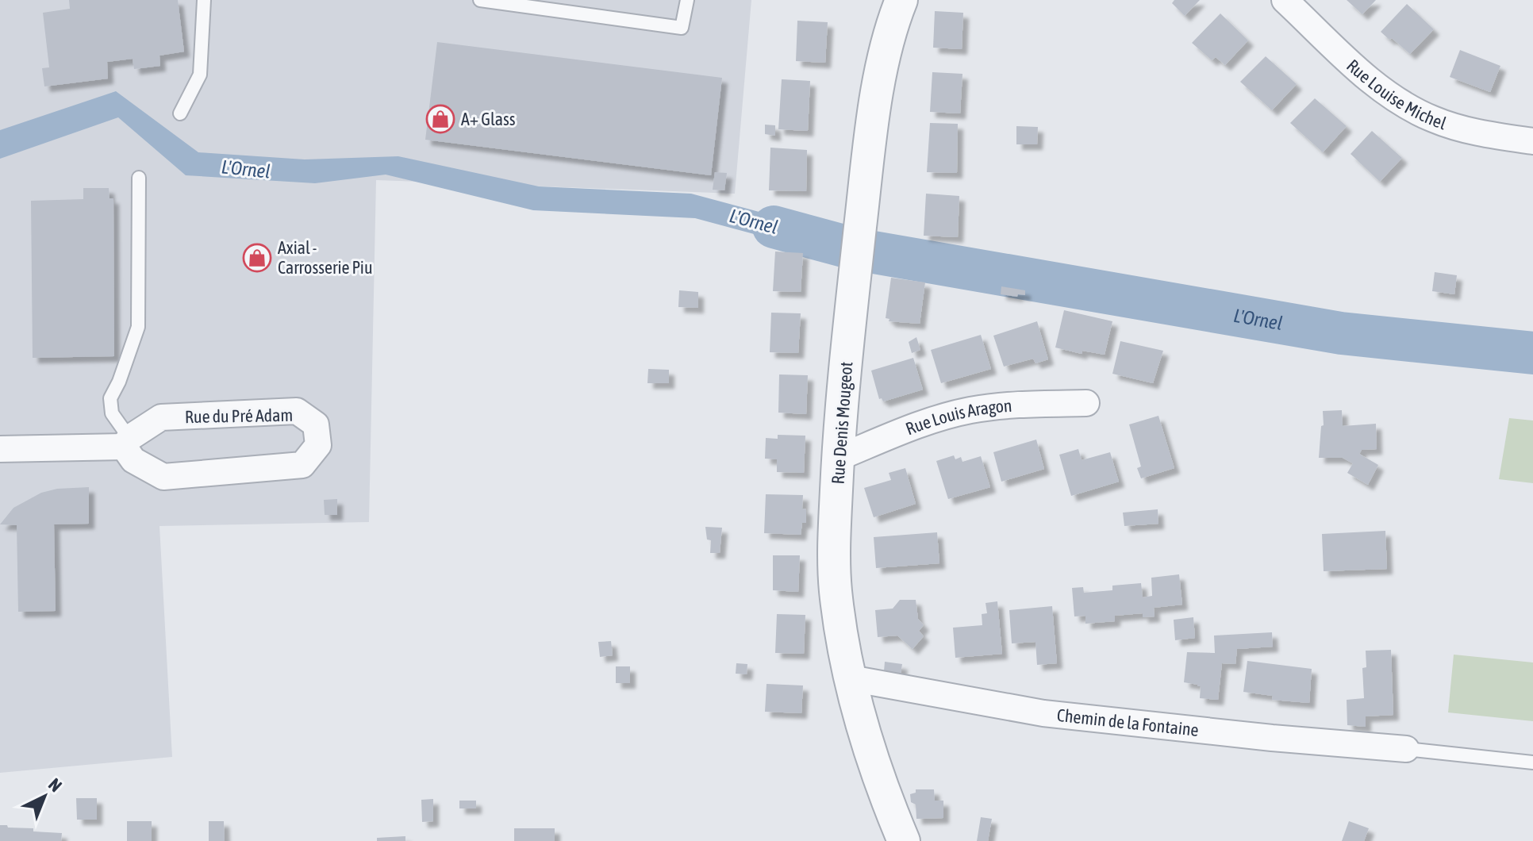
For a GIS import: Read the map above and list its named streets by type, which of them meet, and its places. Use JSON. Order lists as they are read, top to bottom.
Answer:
{
  "streets": {
    "street": [
      "Rue Louise Michel",
      "Rue du Pré Adam",
      "Rue Louis Aragon",
      "Rue Denis Mougeot",
      "Chemin de la Fontaine"
    ]
  },
  "crossings": [
    ["Rue Louis Aragon", "Rue Denis Mougeot"],
    ["Rue Denis Mougeot", "Chemin de la Fontaine"]
  ],
  "water": ["L'Ornel"],
  "places": {
    "shop": ["A+ Glass", "Axial - Carrosserie Piu"]
  },
  "north": "top right"
}
